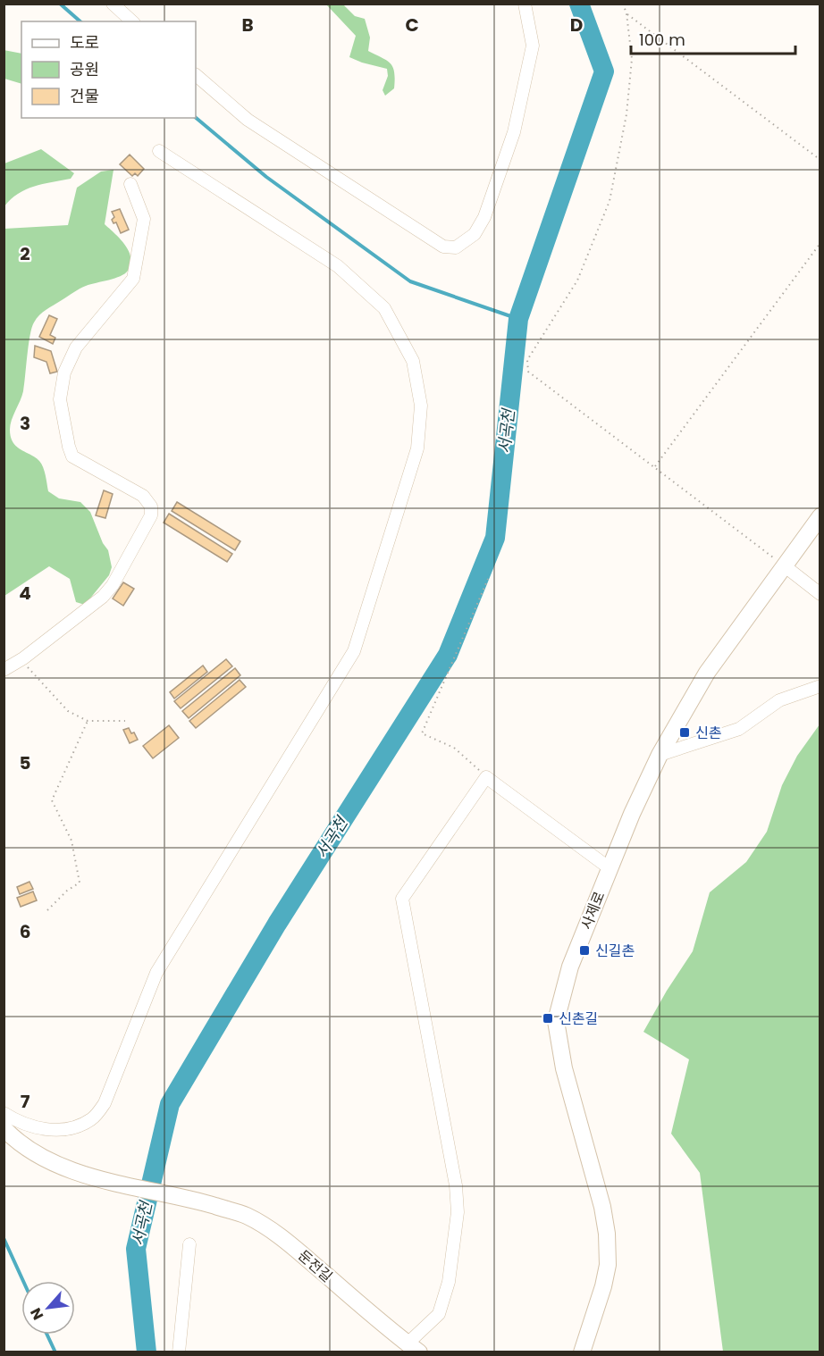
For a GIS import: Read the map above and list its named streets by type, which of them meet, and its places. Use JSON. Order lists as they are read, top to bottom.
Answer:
{
  "streets": {
    "street": ["사제로", "둔전길"]
  },
  "water": ["서곡천"],
  "places": {
    "transit": ["신촌", "신길촌", "신촌길"]
  },
  "legend": ["도로", "공원", "건물"],
  "scale_bar": "100 m",
  "north": "bottom left",
  "grid": {
    "columns": ["B", "C", "D"],
    "rows": [
      "2",
      "3",
      "4",
      "5",
      "6",
      "7"
    ]
  }
}
